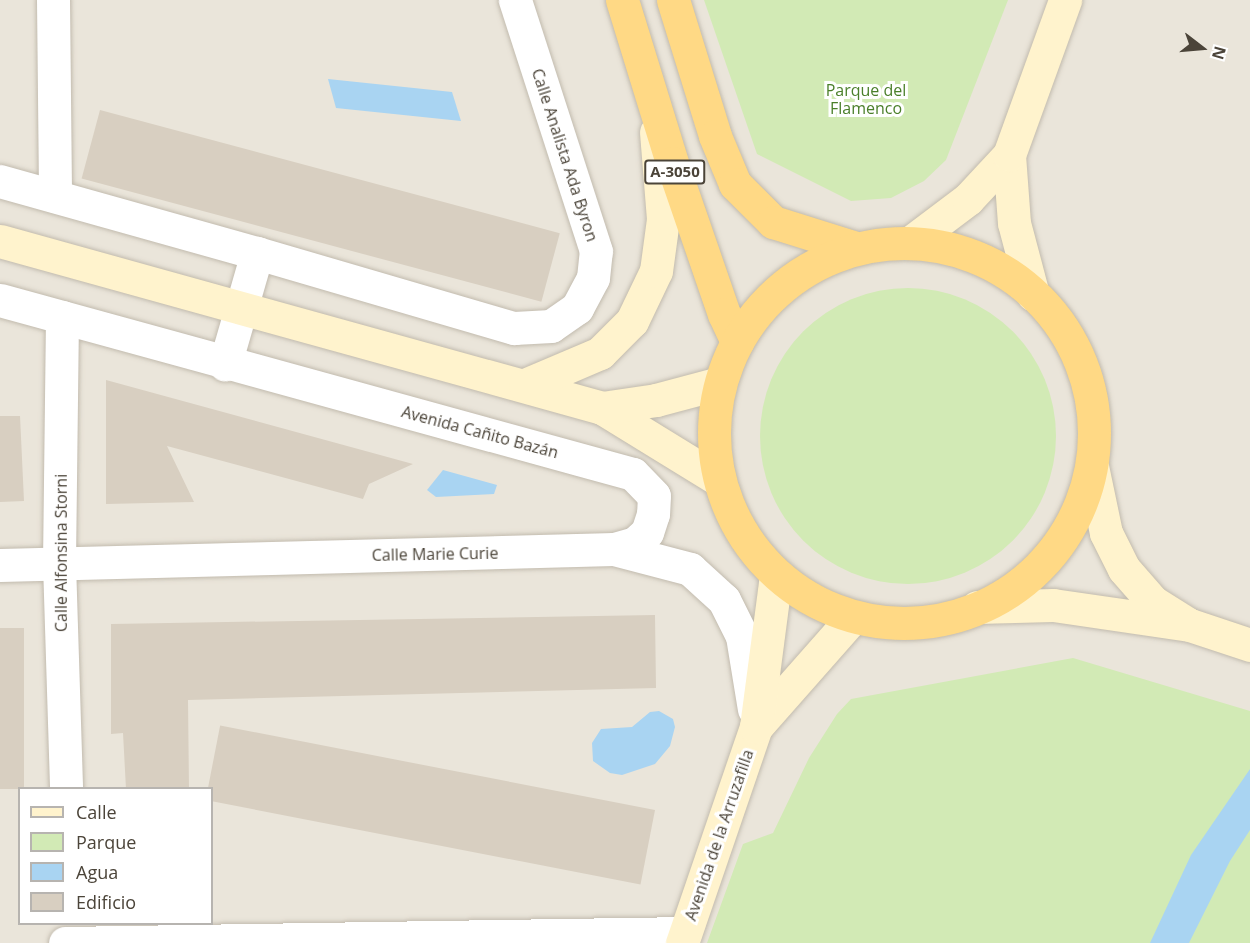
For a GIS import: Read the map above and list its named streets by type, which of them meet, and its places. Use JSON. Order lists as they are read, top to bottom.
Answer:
{
  "streets": {
    "highway": ["A-3050"],
    "main road": ["Avenida de la Arruzafilla"],
    "street": [
      "Calle Analista Ada Byron",
      "Avenida Cañito Bazán",
      "Calle Alfonsina Storni",
      "Calle Marie Curie"
    ]
  },
  "crossings": [
    ["Avenida Cañito Bazán", "Calle Alfonsina Storni"],
    ["Avenida Cañito Bazán", "Calle Marie Curie"],
    ["Calle Alfonsina Storni", "Calle Marie Curie"],
    ["Calle Marie Curie", "Avenida de la Arruzafilla"]
  ],
  "parks": ["Parque del Flamenco"],
  "legend": [
    "Calle",
    "Parque",
    "Agua",
    "Edificio"
  ],
  "north": "right"
}
